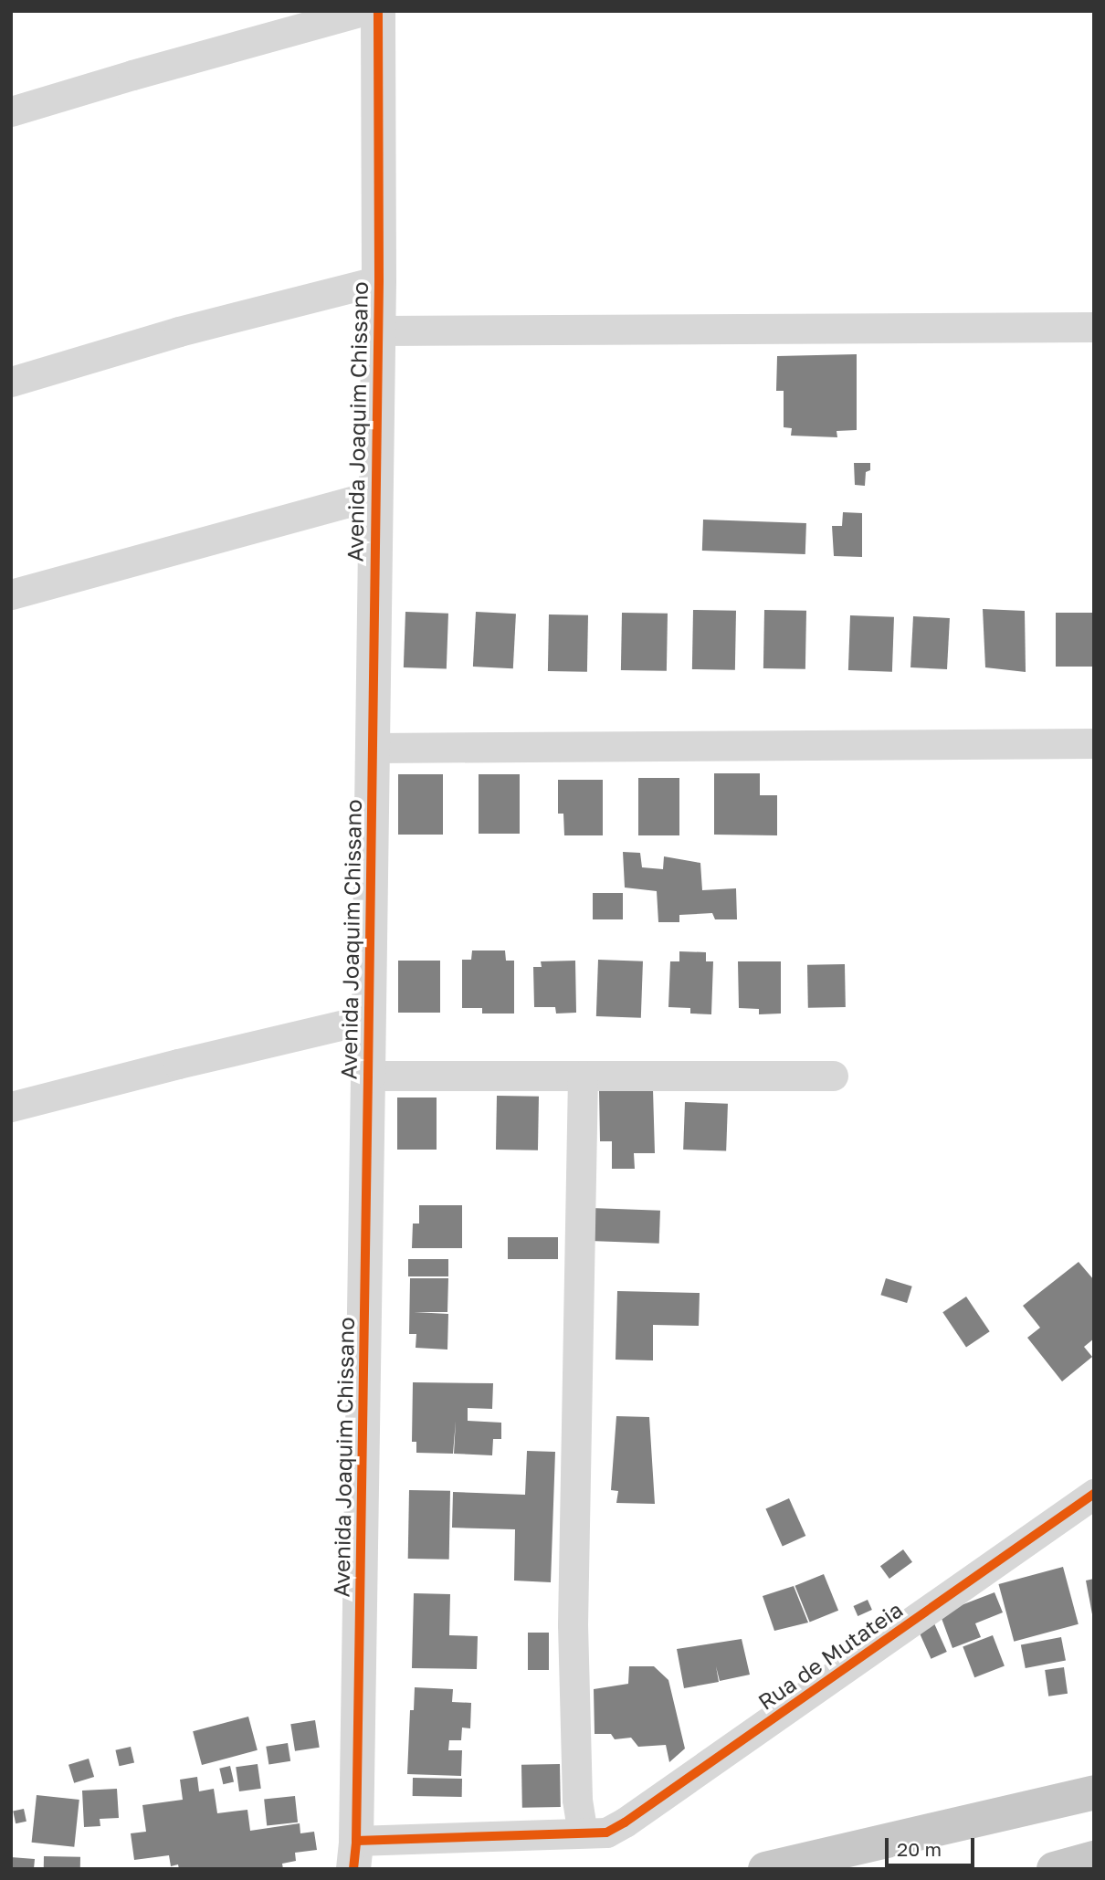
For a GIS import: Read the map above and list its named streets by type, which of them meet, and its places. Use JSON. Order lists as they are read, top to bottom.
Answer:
{
  "streets": {
    "street": ["Avenida Joaquim Chissano", "Rua de Mutateia"]
  },
  "crossings": [
    ["Avenida Joaquim Chissano", "Rua de Mutateia"]
  ],
  "scale_bar": "20 m"
}
